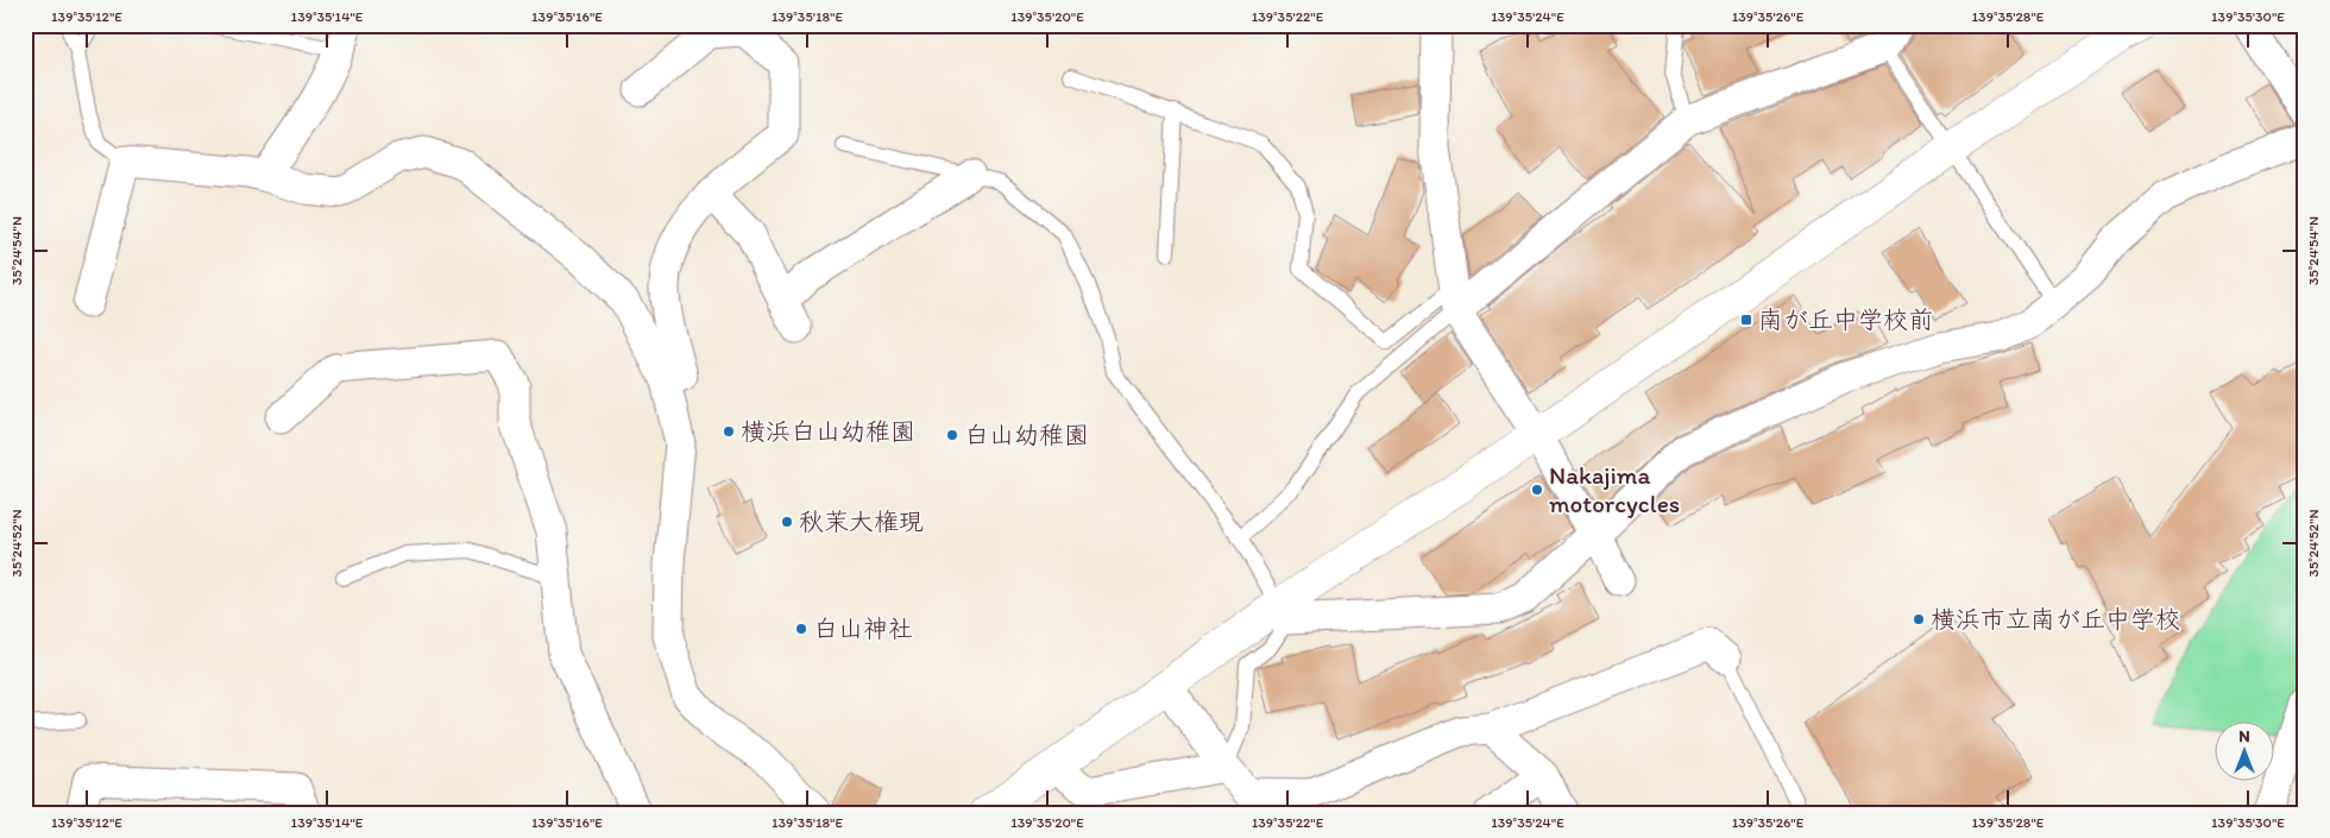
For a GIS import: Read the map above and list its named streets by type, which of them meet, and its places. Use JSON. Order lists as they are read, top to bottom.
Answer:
{
  "places": {
    "transit": ["南が丘中学校前"],
    "other": [
      "横浜白山幼稚園",
      "白山幼稚園",
      "Nakajima motorcycles",
      "秋茉大権現",
      "横浜市立南が丘中学校",
      "白山神社"
    ]
  },
  "north": "top",
  "coordinates": [
    "139°35'12\"E",
    "139°35'14\"E",
    "139°35'16\"E",
    "139°35'18\"E",
    "139°35'20\"E",
    "139°35'22\"E",
    "139°35'24\"E",
    "139°35'26\"E",
    "139°35'28\"E",
    "139°35'30\"E",
    "35°24'54\"N",
    "35°24'52\"N"
  ]
}
